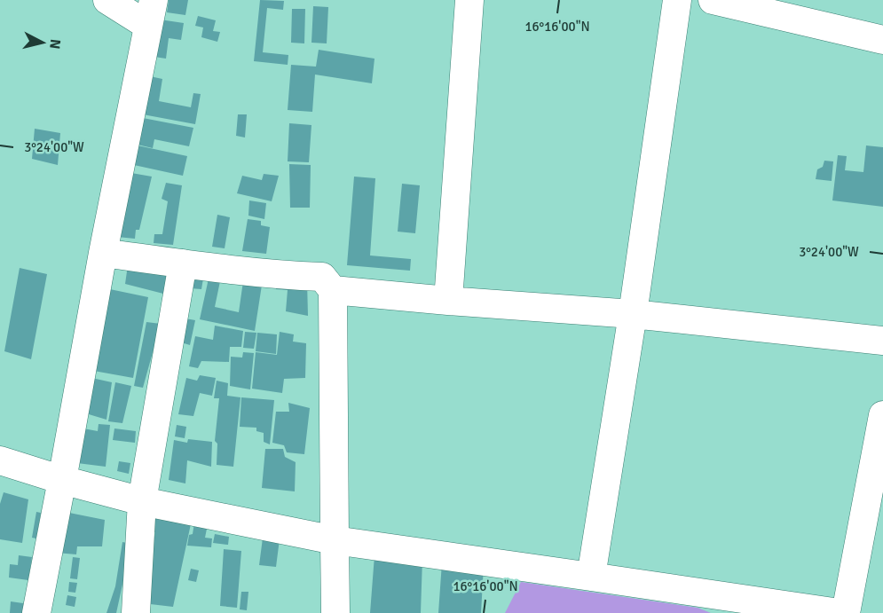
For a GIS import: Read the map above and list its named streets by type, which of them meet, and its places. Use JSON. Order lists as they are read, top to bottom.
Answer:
{
  "north": "right",
  "coordinates": ["16°16'00\"N", "3°24'00\"W"]
}
